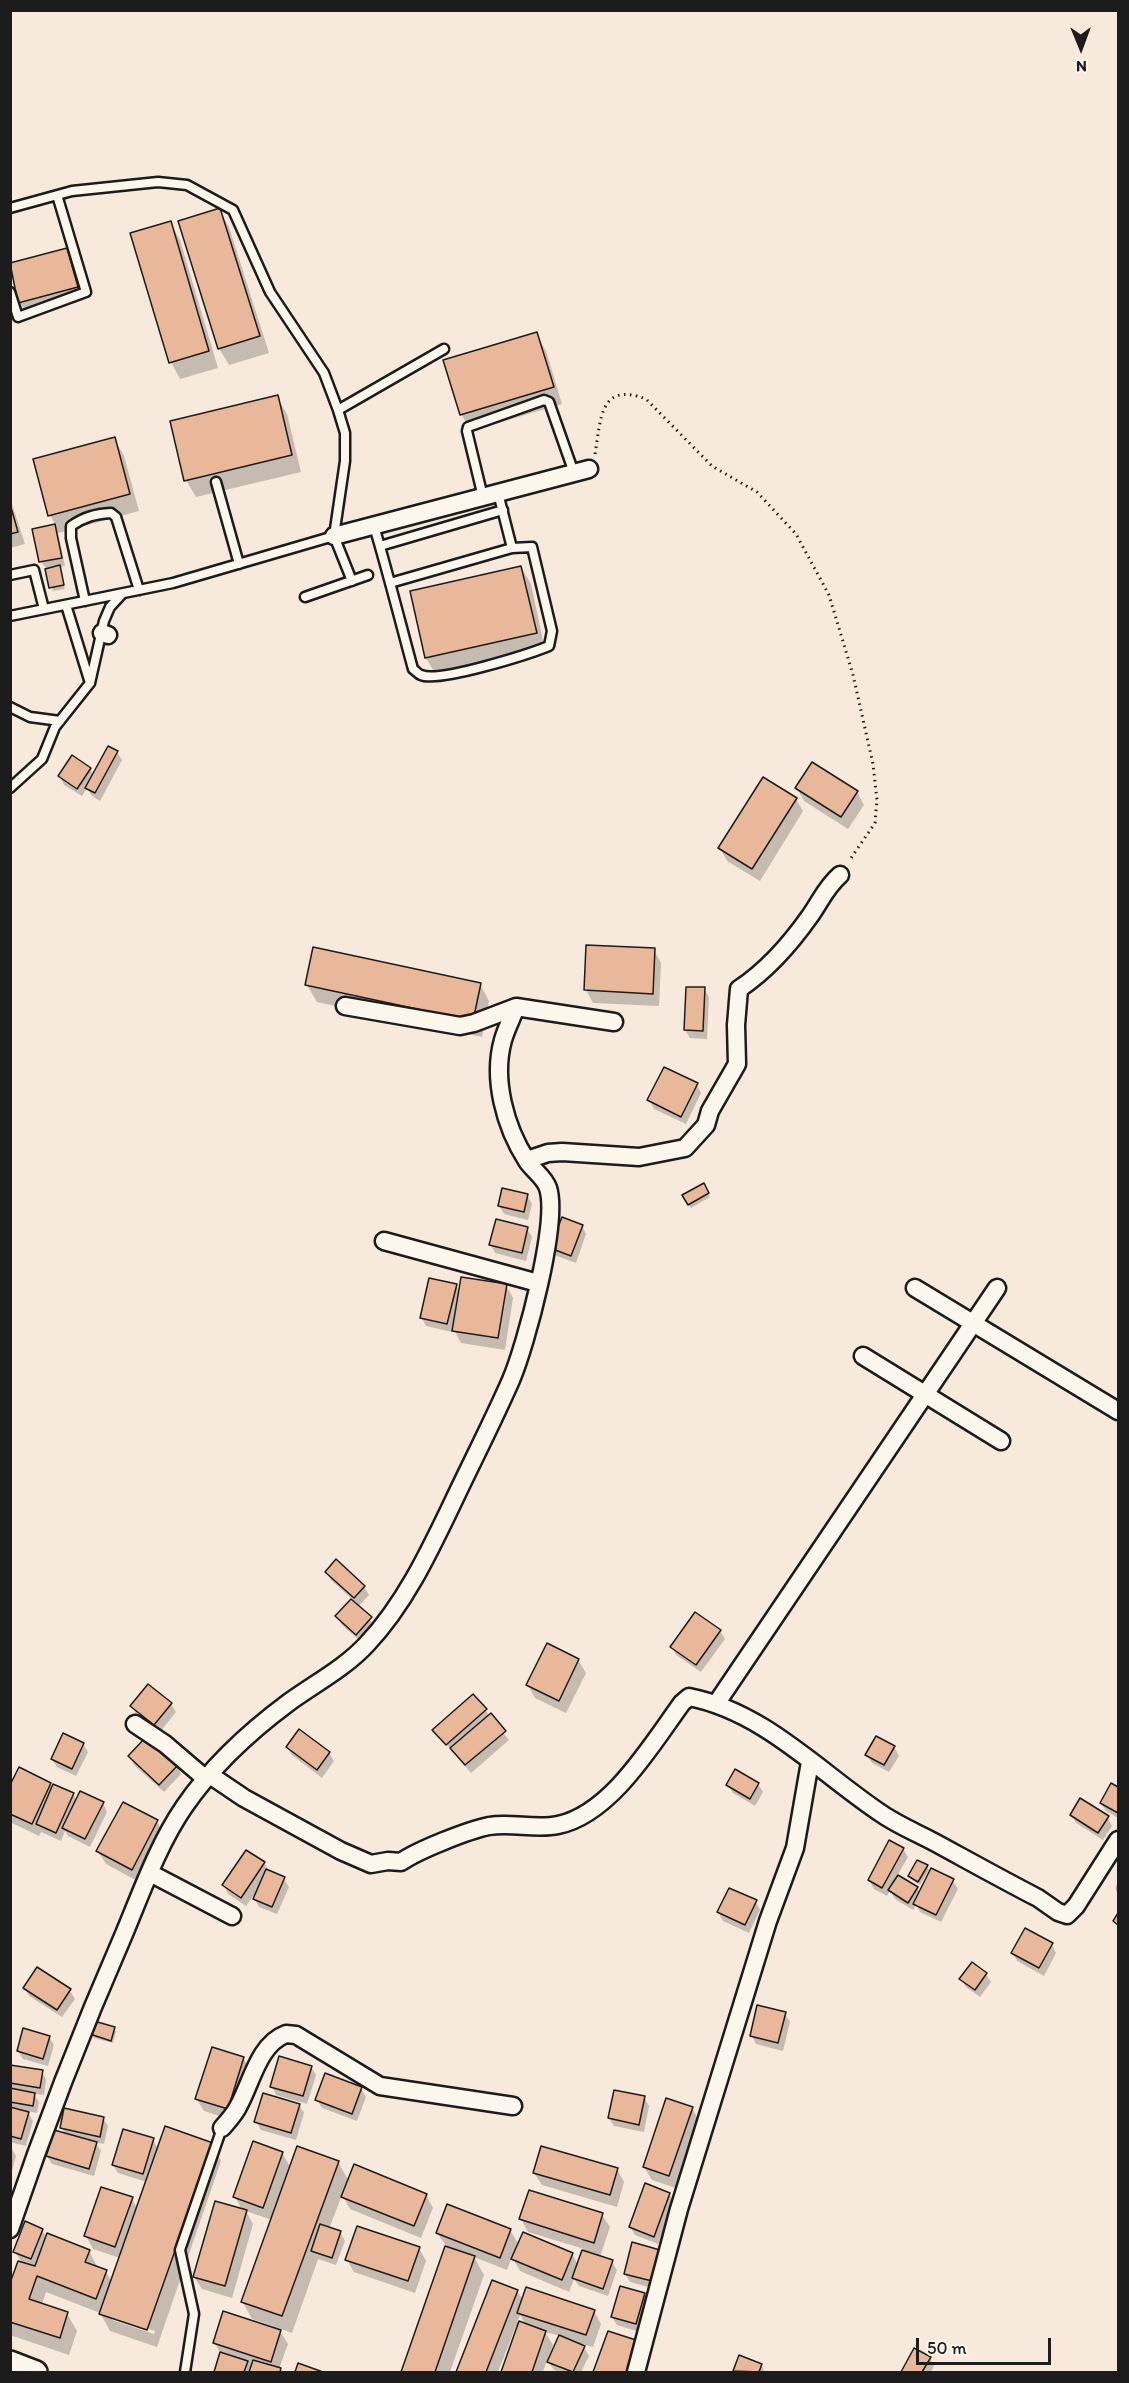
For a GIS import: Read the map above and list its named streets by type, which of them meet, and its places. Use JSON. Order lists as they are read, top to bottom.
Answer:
{
  "scale_bar": "50 m",
  "north": "bottom"
}
